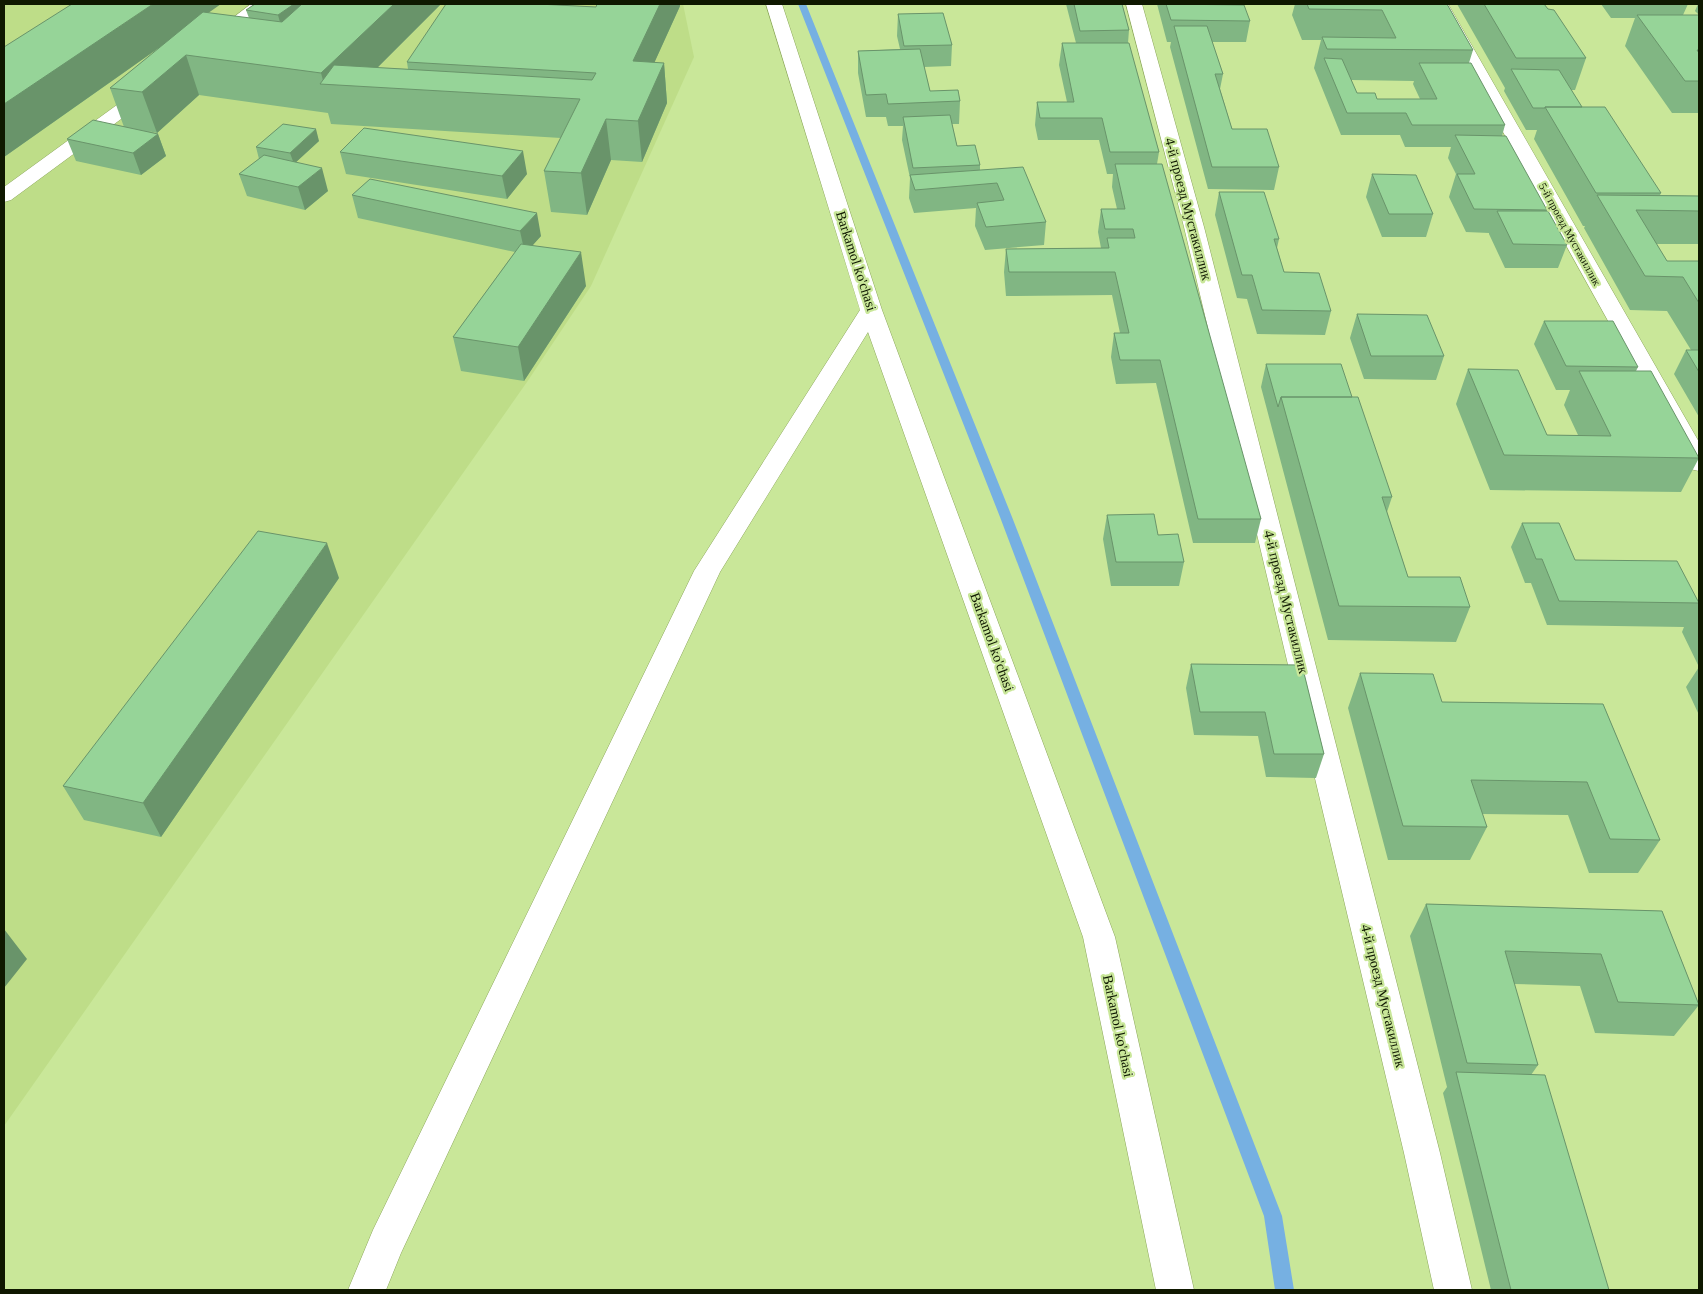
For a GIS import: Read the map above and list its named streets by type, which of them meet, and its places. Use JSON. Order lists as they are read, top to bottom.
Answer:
{
  "streets": {
    "street": ["4-й проезд Мустакиллик", "5-й проезд Мустакиллик", "Barkamol ko'chasi"]
  }
}
